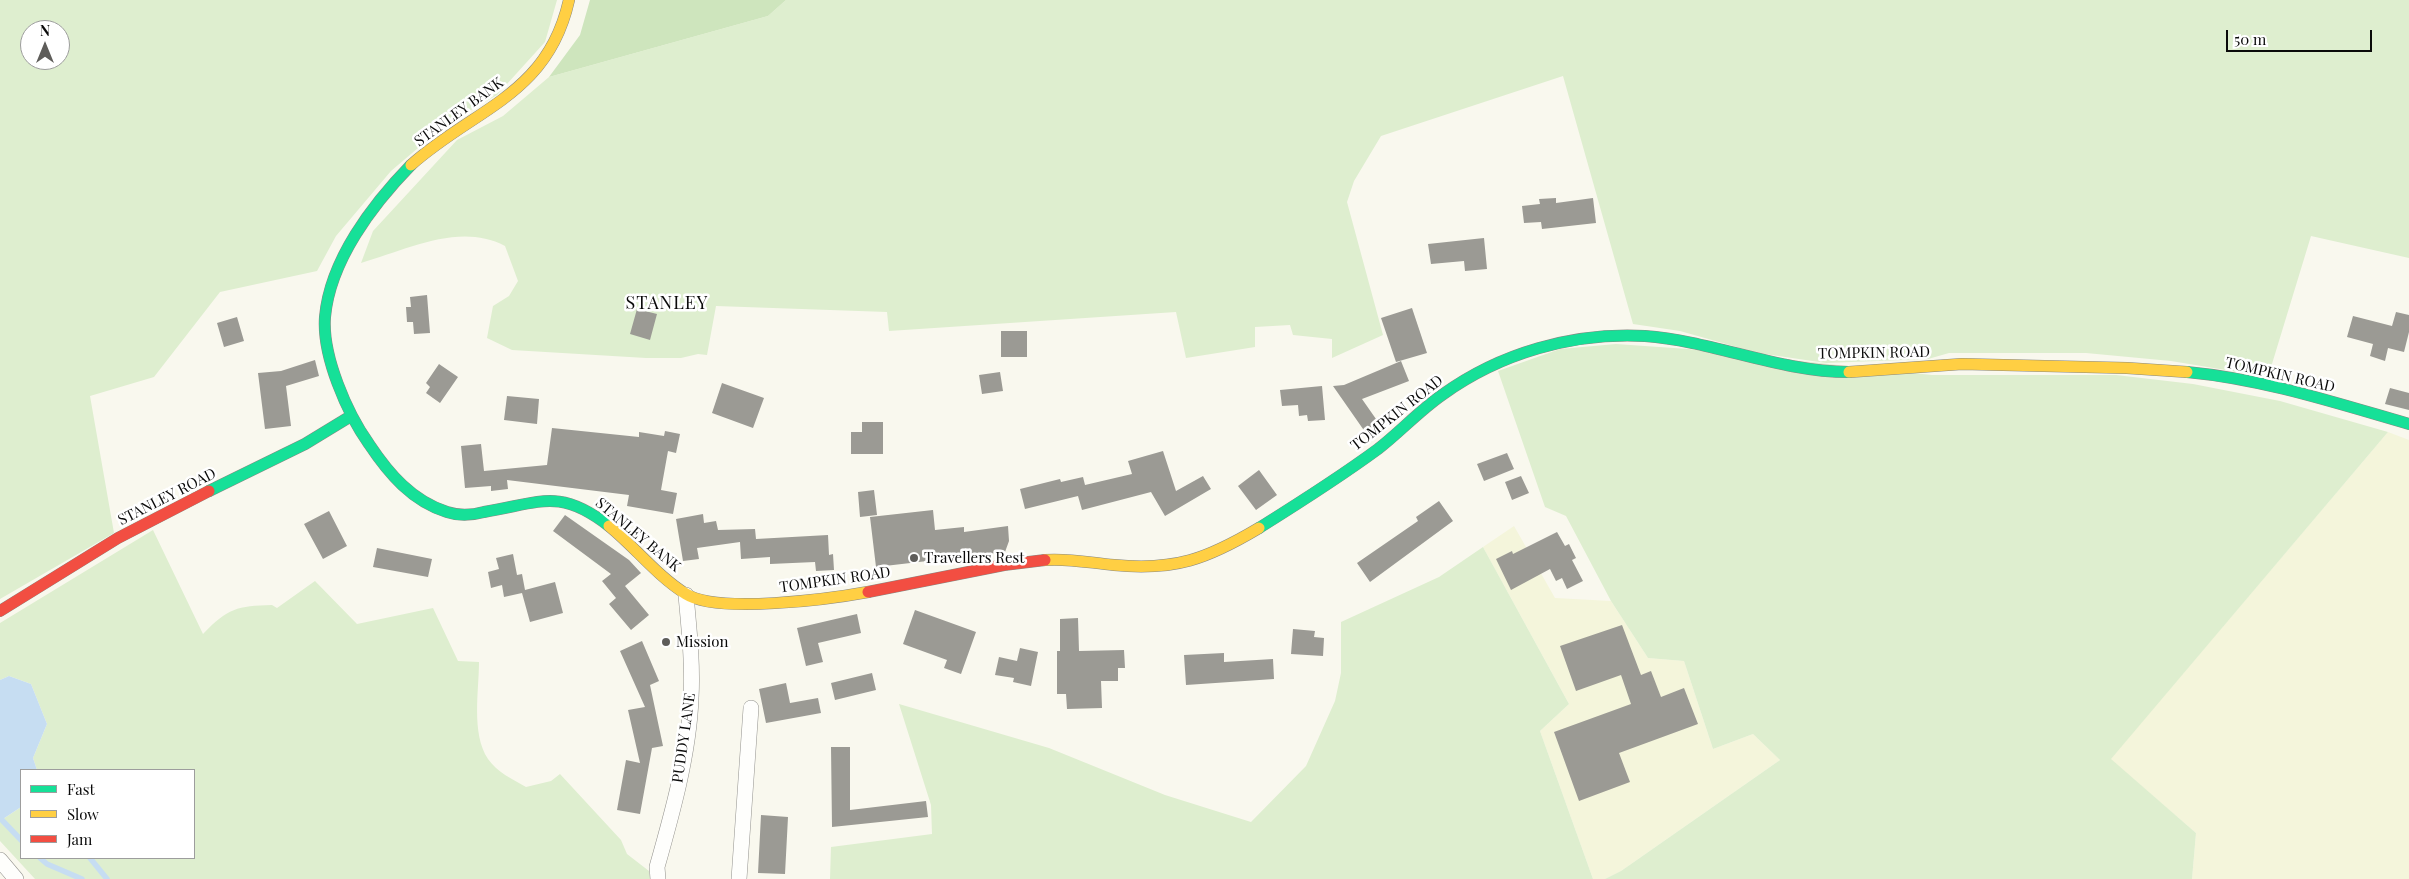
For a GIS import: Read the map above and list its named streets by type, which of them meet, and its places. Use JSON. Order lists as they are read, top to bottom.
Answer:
{
  "streets": {
    "street": [
      "STANLEY BANK",
      "TOMPKIN ROAD",
      "STANLEY ROAD",
      "PUDDY LANE"
    ]
  },
  "crossings": [
    ["STANLEY BANK", "TOMPKIN ROAD"],
    ["STANLEY BANK", "STANLEY ROAD"],
    ["STANLEY BANK", "PUDDY LANE"],
    ["TOMPKIN ROAD", "PUDDY LANE"]
  ],
  "districts": ["STANLEY"],
  "places": ["Travellers Rest", "Mission"],
  "legend": ["Fast", "Slow", "Jam"],
  "scale_bar": "50 m",
  "north": "top"
}
